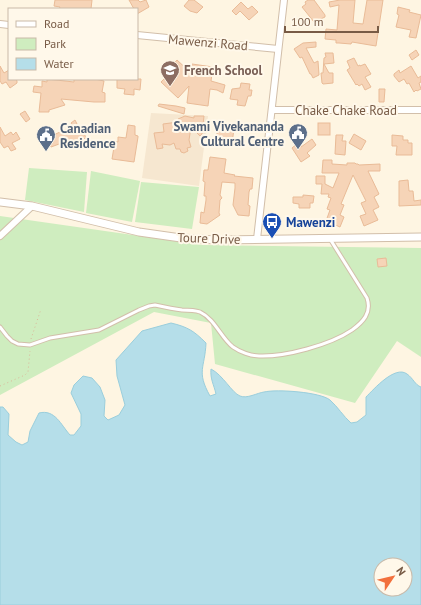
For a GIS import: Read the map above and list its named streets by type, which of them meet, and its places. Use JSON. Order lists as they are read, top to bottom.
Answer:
{
  "streets": {
    "street": ["Mawenzi Road", "Chake Chake Road", "Toure Drive"]
  },
  "places": {
    "school or university": ["French School"],
    "public building": ["Swami Vivekananda Cultural Centre", "Canadian Residence"],
    "bus stop": ["Mawenzi"]
  },
  "legend": ["Road", "Park", "Water"],
  "scale_bar": "100 m",
  "north": "top right"
}
